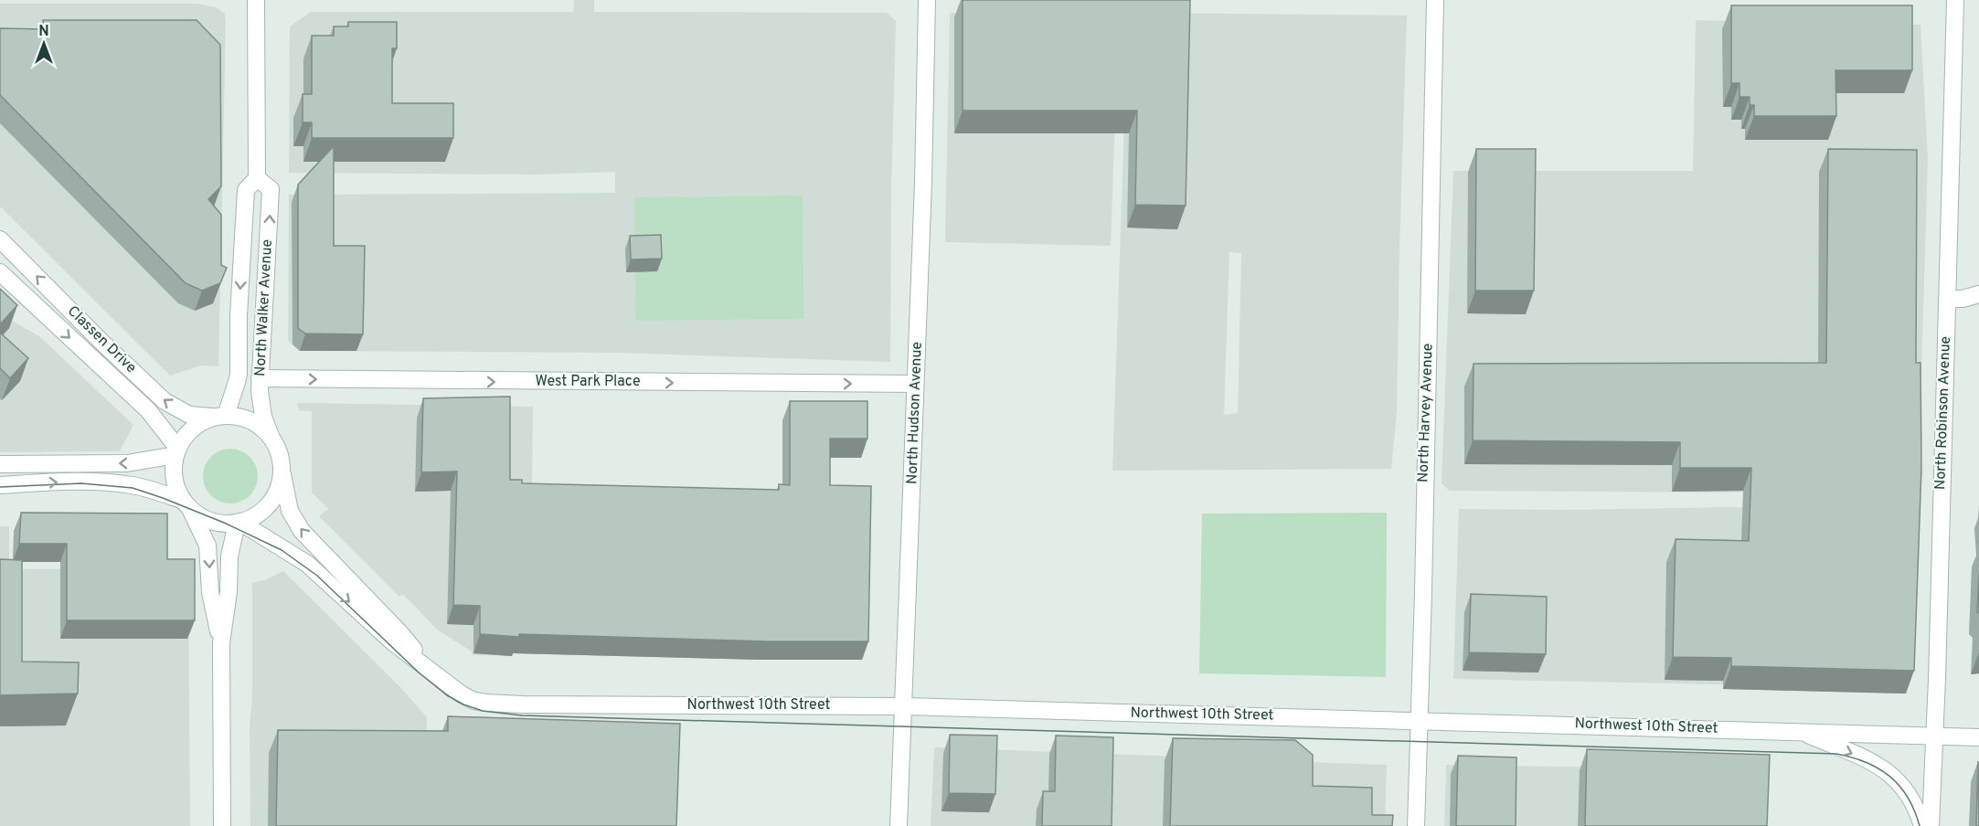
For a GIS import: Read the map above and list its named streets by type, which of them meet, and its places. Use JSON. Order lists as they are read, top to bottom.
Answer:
{
  "streets": {
    "street": [
      "North Walker Avenue",
      "Classen Drive",
      "West Park Place",
      "North Hudson Avenue",
      "North Harvey Avenue",
      "North Robinson Avenue",
      "Northwest 10th Street"
    ]
  },
  "crossings": [
    ["North Walker Avenue", "Classen Drive"],
    ["North Walker Avenue", "West Park Place"],
    ["North Walker Avenue", "Northwest 10th Street"],
    ["Classen Drive", "Northwest 10th Street"],
    ["West Park Place", "North Hudson Avenue"],
    ["North Hudson Avenue", "Northwest 10th Street"],
    ["North Harvey Avenue", "Northwest 10th Street"],
    ["North Robinson Avenue", "Northwest 10th Street"]
  ],
  "one_way": ["West Park Place"],
  "north": "top"
}
